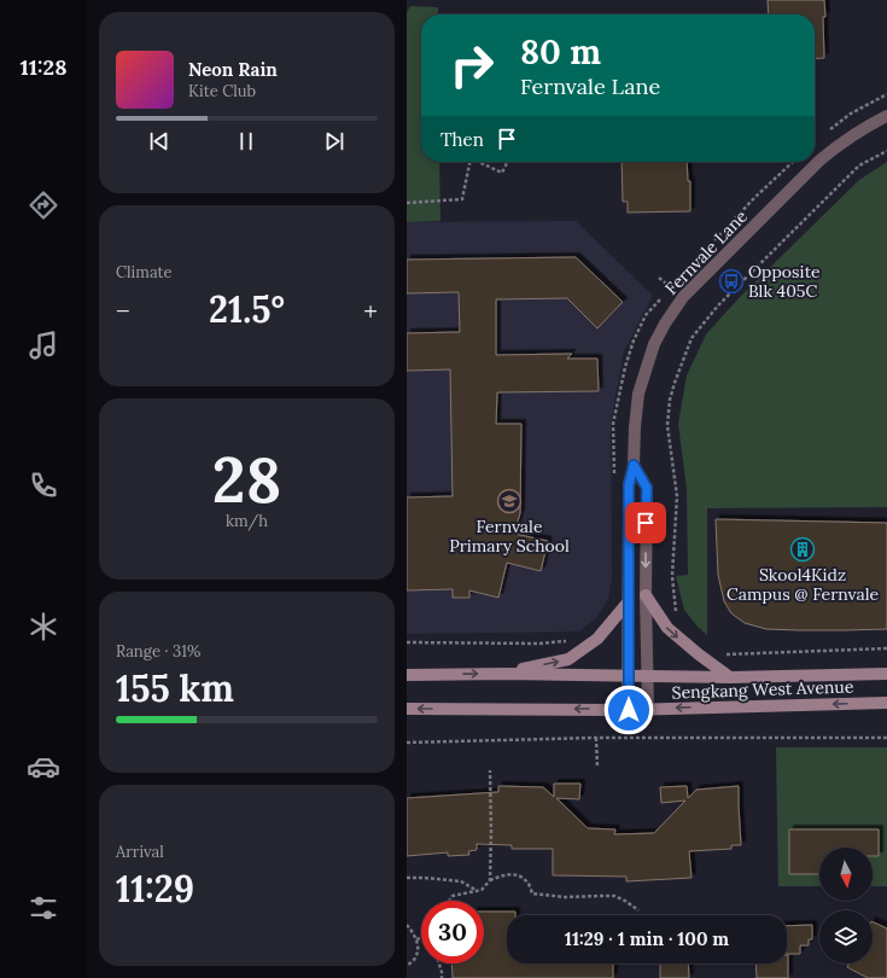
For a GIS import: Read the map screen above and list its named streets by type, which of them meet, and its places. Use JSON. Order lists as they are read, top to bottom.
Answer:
{
  "streets": {
    "main road": ["Sengkang West Avenue"],
    "street": ["Fernvale Lane"]
  },
  "crossings": [
    ["Fernvale Lane", "Sengkang West Avenue"]
  ],
  "places": {
    "bus stop": ["Opposite Blk 405C"],
    "school or university": ["Fernvale Primary School"],
    "building": ["Skool4Kidz Campus @ Fernvale"]
  },
  "north": "bottom",
  "page": {
    "tabs": "11:28",
    "turn": ["80 m", "Fernvale Lane"],
    "song": ["Neon Rain", "Kite Club"],
    "then": "Then",
    "tile": [
      "Climate",
      ["28", "km/h"],
      ["Range · 31%", "155 km"],
      ["Arrival", "11:29"]
    ],
    "heat": ["−", "21.5°", "+"],
    "limit": "30",
    "trip": "11:29 · 1 min · 100 m"
  }
}
